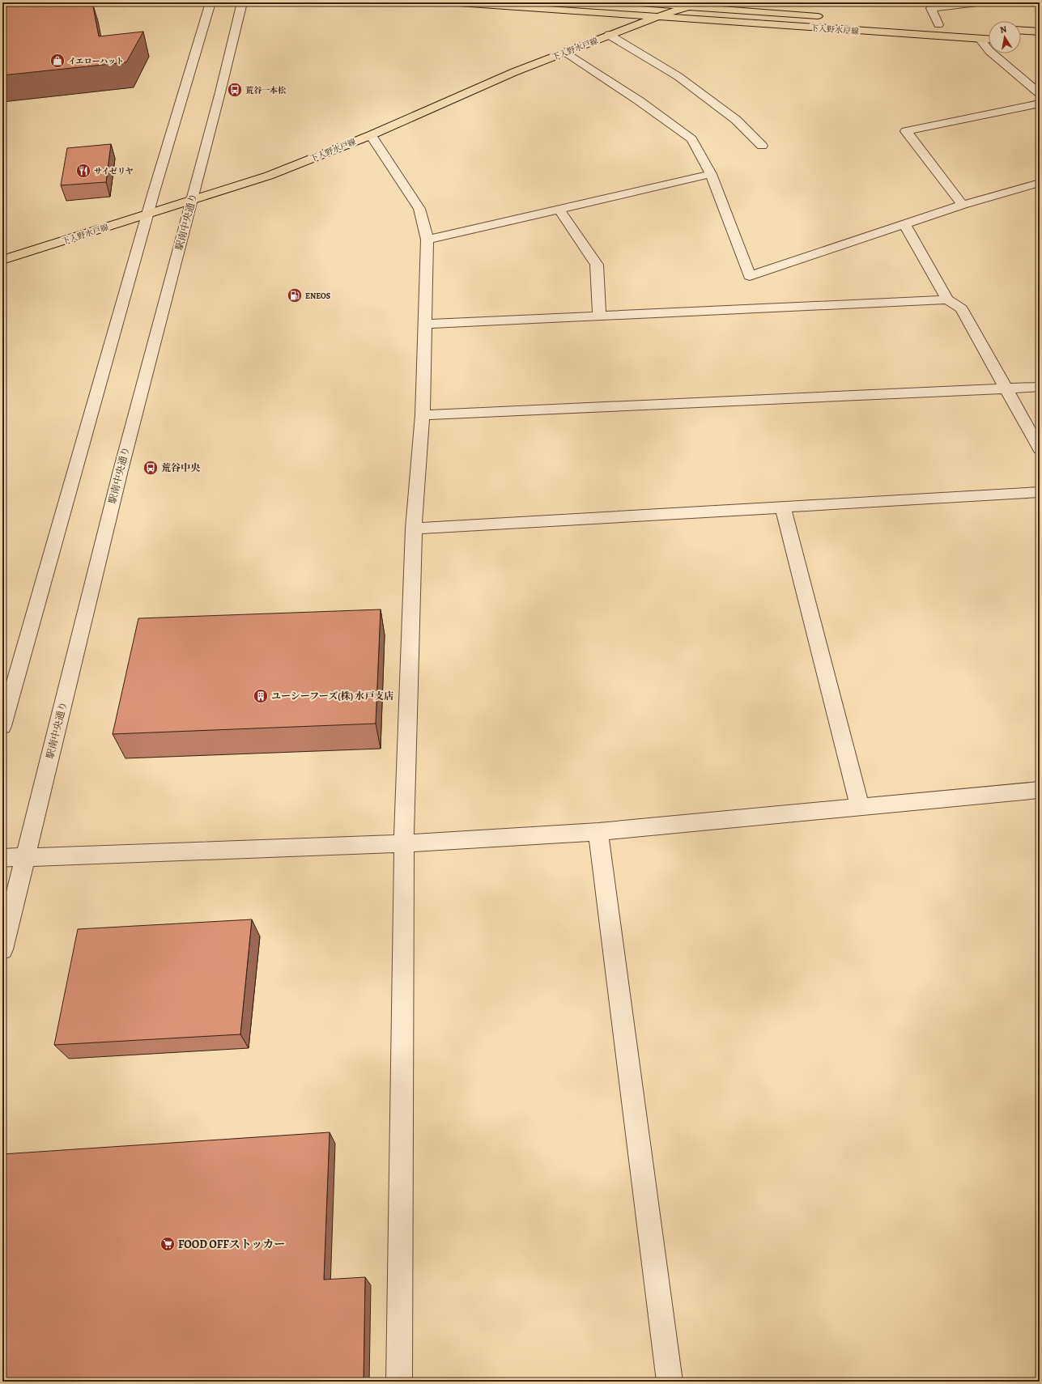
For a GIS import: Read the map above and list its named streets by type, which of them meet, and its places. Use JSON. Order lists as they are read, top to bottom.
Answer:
{
  "streets": {
    "main road": ["下入野水戸線"],
    "street": ["駅南中央通り"]
  },
  "crossings": [
    ["下入野水戸線", "駅南中央通り"]
  ],
  "places": {
    "shop": ["イエローハット"],
    "bus stop": ["荒谷一本松", "荒谷中央"],
    "restaurant": ["サイゼリヤ"],
    "fuel station": ["ENEOS"],
    "building": ["ユーシーフーズ(株) 水戸支店"],
    "supermarket": ["FOOD OFFストッカー"]
  },
  "north": "top"
}
